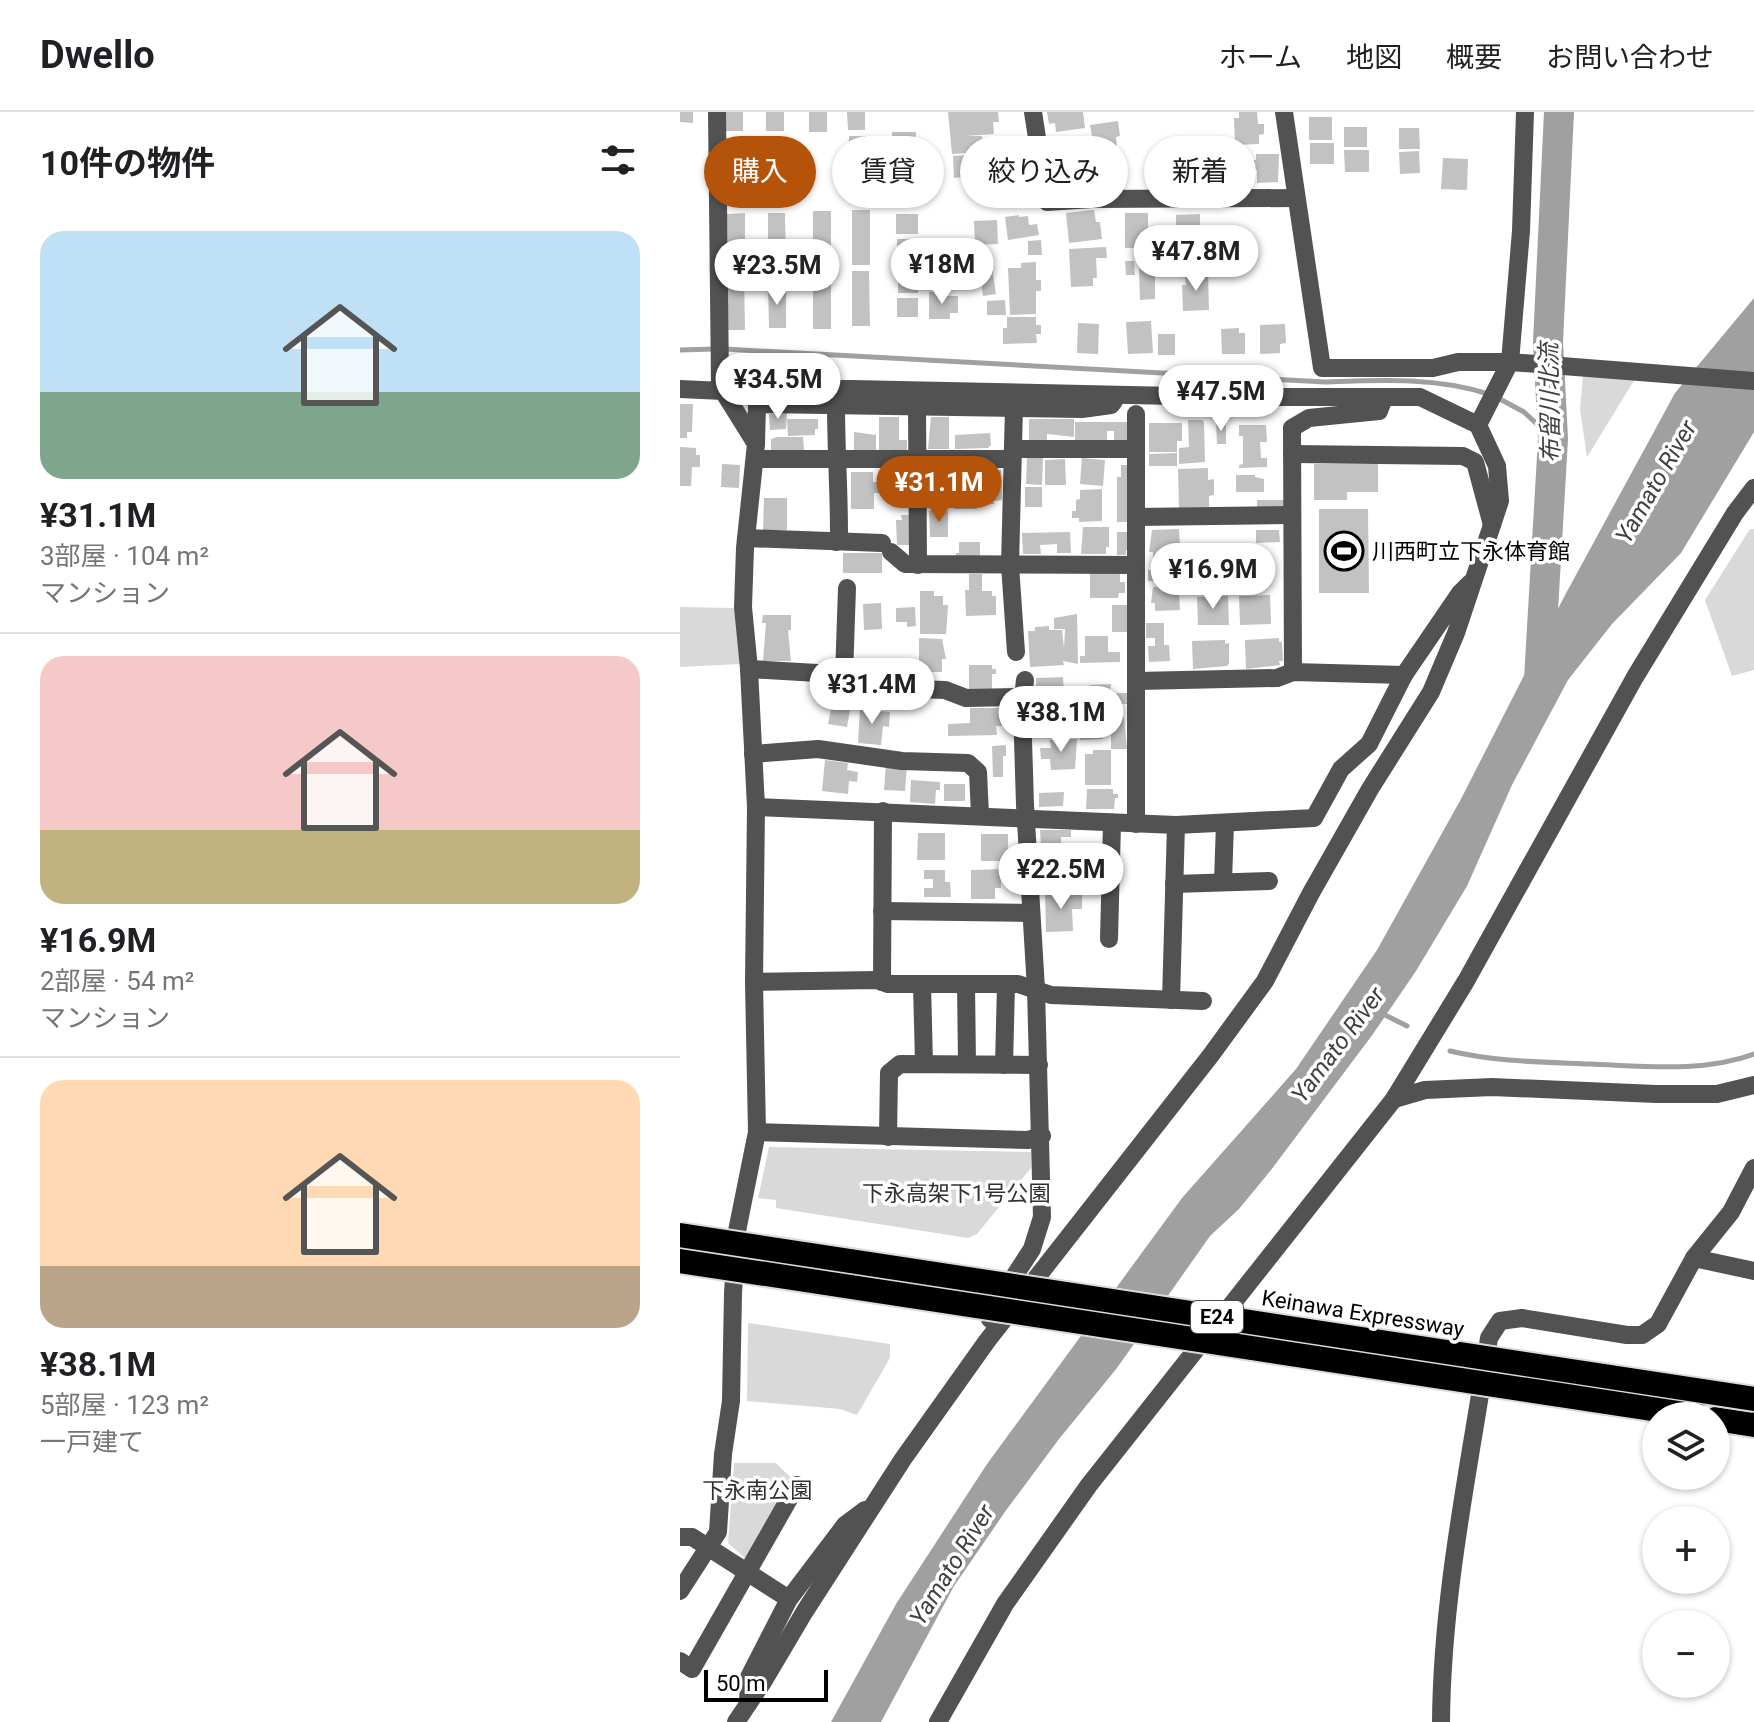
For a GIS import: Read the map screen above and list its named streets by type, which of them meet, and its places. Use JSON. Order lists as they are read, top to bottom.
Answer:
{
  "streets": {
    "highway": ["Keinawa Expressway", "E24"]
  },
  "water": ["布留川北流", "Yamato River"],
  "parks": ["下永高架下1号公園", "下永南公園"],
  "places": {
    "sports": ["川西町立下永体育館"]
  },
  "scale_bar": "50 m",
  "page": {
    "header": "Dwello",
    "nav": [
      "ホーム",
      "地図",
      "概要",
      "お問い合わせ"
    ],
    "heading": "10件の物件",
    "chip": [
      "購入",
      "賃貸",
      "絞り込み",
      "新着"
    ],
    "list": [
      {
        "name": "¥31.1M",
        "note": "3部屋 · 104 m² · マンション"
      },
      {
        "name": "¥16.9M",
        "note": "2部屋 · 54 m² · マンション"
      },
      {
        "name": "¥38.1M",
        "note": "5部屋 · 123 m² · 一戸建て"
      }
    ],
    "price": [
      "¥47.8M",
      "¥18M",
      "¥23.5M",
      "¥34.5M",
      "¥47.5M",
      "¥31.1M",
      "¥16.9M",
      "¥31.4M",
      "¥38.1M",
      "¥22.5M"
    ],
    "map_buttons": ["+", "−"],
    "scale": "50 m"
  }
}
